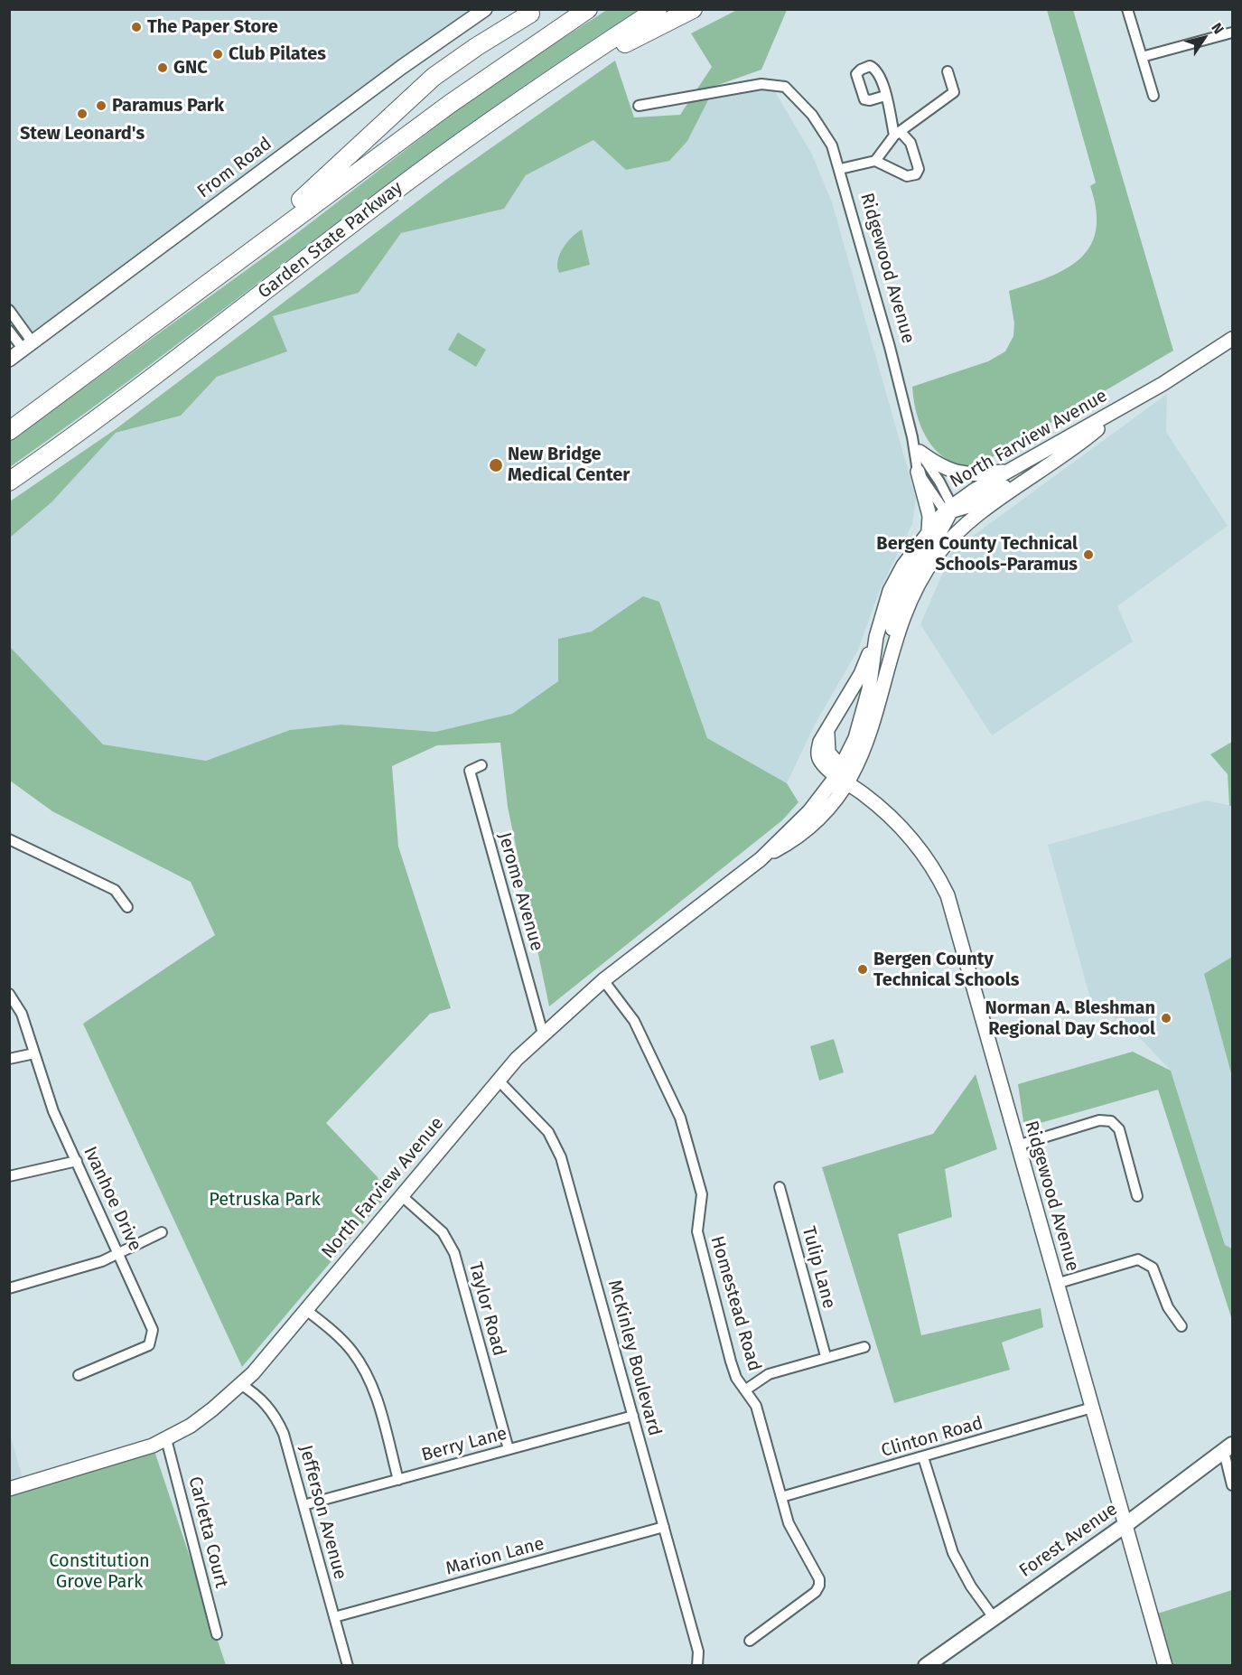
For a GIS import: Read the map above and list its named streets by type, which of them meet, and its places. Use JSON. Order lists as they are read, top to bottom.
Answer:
{
  "streets": {
    "highway": ["Garden State Parkway"],
    "main road": ["Forest Avenue"],
    "street": [
      "From Road",
      "Ridgewood Avenue",
      "North Farview Avenue",
      "Jerome Avenue",
      "Ivanhoe Drive",
      "Tulip Lane",
      "Homestead Road",
      "Taylor Road",
      "McKinley Boulevard",
      "Clinton Road",
      "Berry Lane",
      "Jefferson Avenue",
      "Carletta Court",
      "Marion Lane"
    ]
  },
  "crossings": [
    ["Ridgewood Avenue", "North Farview Avenue"],
    ["Ridgewood Avenue", "Clinton Road"],
    ["Ridgewood Avenue", "Forest Avenue"],
    ["North Farview Avenue", "Jerome Avenue"],
    ["North Farview Avenue", "Homestead Road"],
    ["North Farview Avenue", "Taylor Road"],
    ["North Farview Avenue", "McKinley Boulevard"],
    ["North Farview Avenue", "Jefferson Avenue"],
    ["North Farview Avenue", "Carletta Court"],
    ["Homestead Road", "Clinton Road"],
    ["Taylor Road", "Berry Lane"],
    ["McKinley Boulevard", "Berry Lane"],
    ["McKinley Boulevard", "Marion Lane"],
    ["Berry Lane", "Jefferson Avenue"],
    ["Jefferson Avenue", "Marion Lane"]
  ],
  "parks": ["Petruska Park", "Constitution Grove Park"],
  "places": [
    "The Paper Store",
    "Club Pilates",
    "GNC",
    "Paramus Park",
    "Stew Leonard's",
    "New Bridge Medical Center",
    "Bergen County Technical Schools-Paramus",
    "Bergen County Technical Schools",
    "Norman A. Bleshman Regional Day School"
  ],
  "north": "top right"
}
